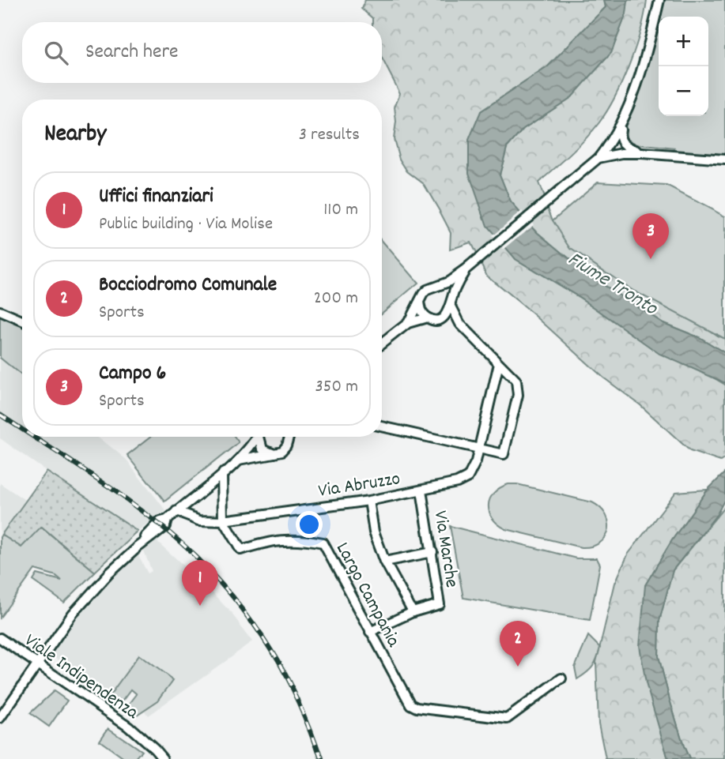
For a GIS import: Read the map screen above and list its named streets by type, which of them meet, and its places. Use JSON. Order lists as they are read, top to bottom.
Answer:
{
  "streets": {
    "street": [
      "Via Abruzzo",
      "Via Marche",
      "Largo Campania",
      "Viale Indipendenza"
    ]
  },
  "crossings": [
    ["Via Abruzzo", "Via Marche"],
    ["Via Abruzzo", "Largo Campania"],
    ["Via Marche", "Largo Campania"]
  ],
  "water": ["Fiume Tronto"],
  "page": {
    "map_buttons": ["+", "−"],
    "search": "Search here",
    "heading": ["Nearby", "3 results"],
    "list": [
      {
        "mark": "1",
        "name": "Uffici finanziari",
        "note": "Public building · Via Molise",
        "value": "110 m"
      },
      {
        "mark": "2",
        "name": "Bocciodromo Comunale",
        "note": "Sports",
        "value": "200 m"
      },
      {
        "mark": "3",
        "name": "Campo 6",
        "note": "Sports",
        "value": "350 m"
      }
    ],
    "pins": ["3", "1", "2"]
  }
}
